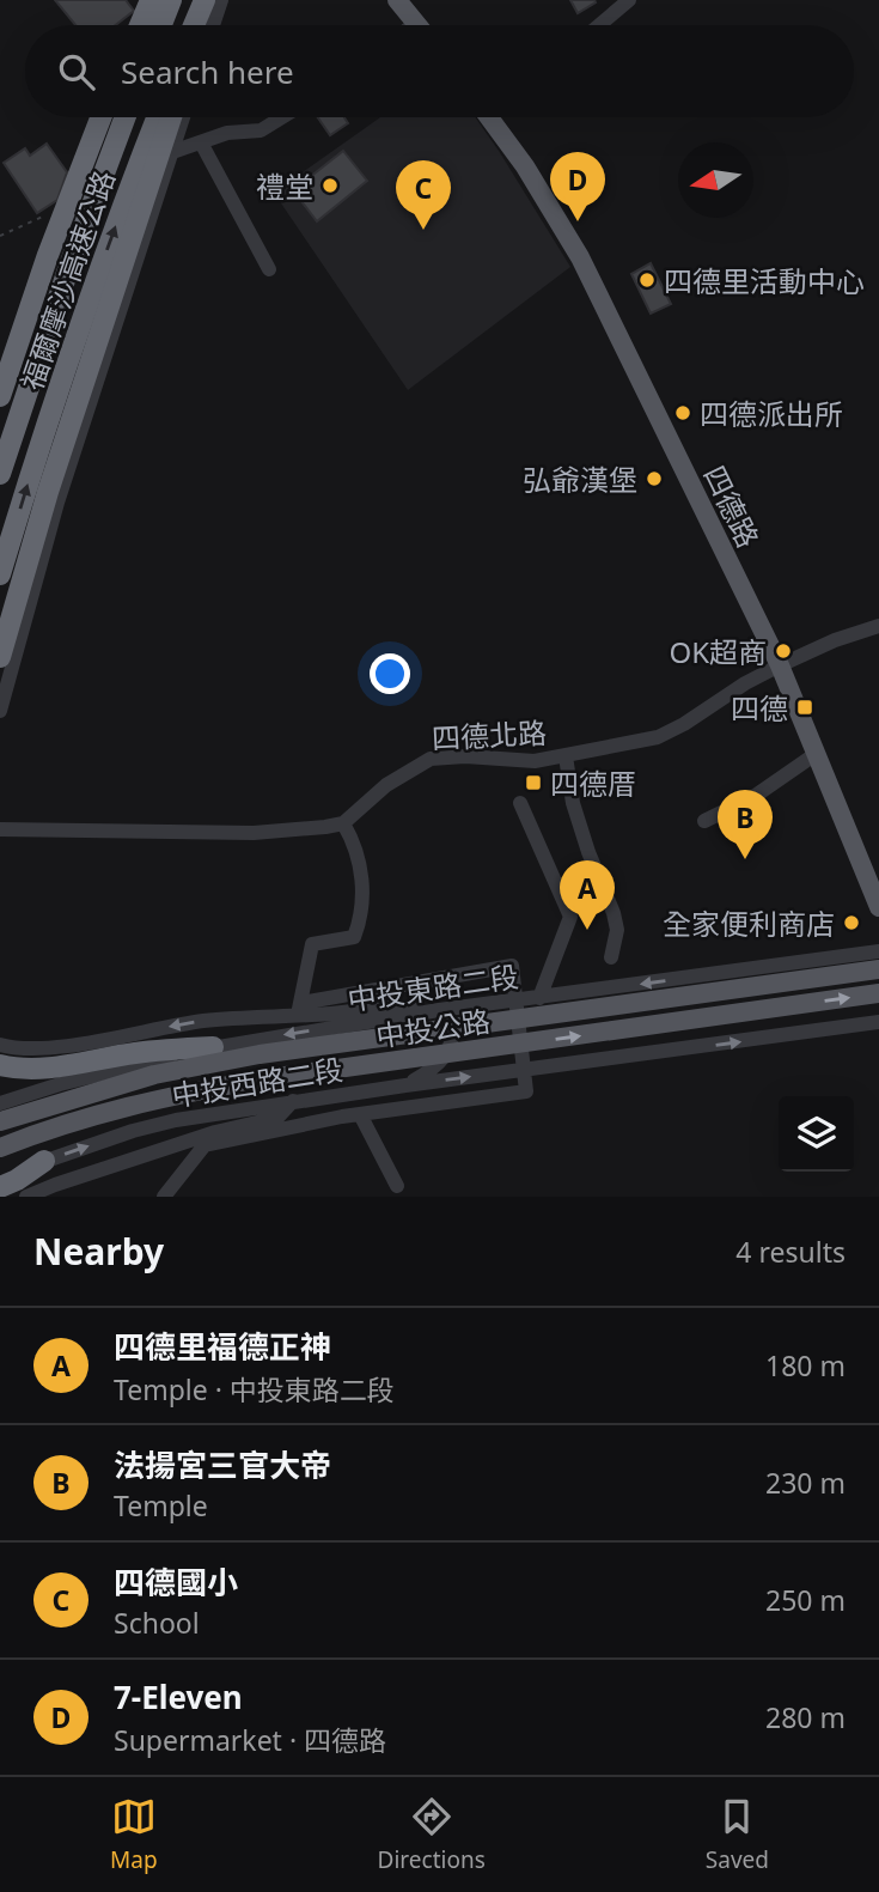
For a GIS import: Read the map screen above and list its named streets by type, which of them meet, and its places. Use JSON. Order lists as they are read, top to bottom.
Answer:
{
  "streets": {
    "highway": ["福爾摩沙高速公路"],
    "main road": ["四德路", "中投公路"],
    "street": ["四德北路", "中投東路二段", "中投西路二段"]
  },
  "crossings": [
    ["四德路", "四德北路"]
  ],
  "places": {
    "other": [
      "禮堂",
      "四德里活動中心",
      "四德派出所",
      "弘爺漢堡",
      "OK超商",
      "全家便利商店"
    ],
    "transit": ["四德", "四德厝"]
  },
  "north": "left",
  "page": {
    "search": "Search here",
    "pins": [
      "D",
      "C",
      "B",
      "A"
    ],
    "heading": ["Nearby", "4 results"],
    "list": [
      {
        "mark": "A",
        "name": "四德里福德正神",
        "note": "Temple · 中投東路二段",
        "value": "180 m"
      },
      {
        "mark": "B",
        "name": "法揚宮三官大帝",
        "note": "Temple",
        "value": "230 m"
      },
      {
        "mark": "C",
        "name": "四德國小",
        "note": "School",
        "value": "250 m"
      },
      {
        "mark": "D",
        "name": "7-Eleven",
        "note": "Supermarket · 四德路",
        "value": "280 m"
      }
    ],
    "nav": ["Map", "Directions", "Saved"]
  }
}
